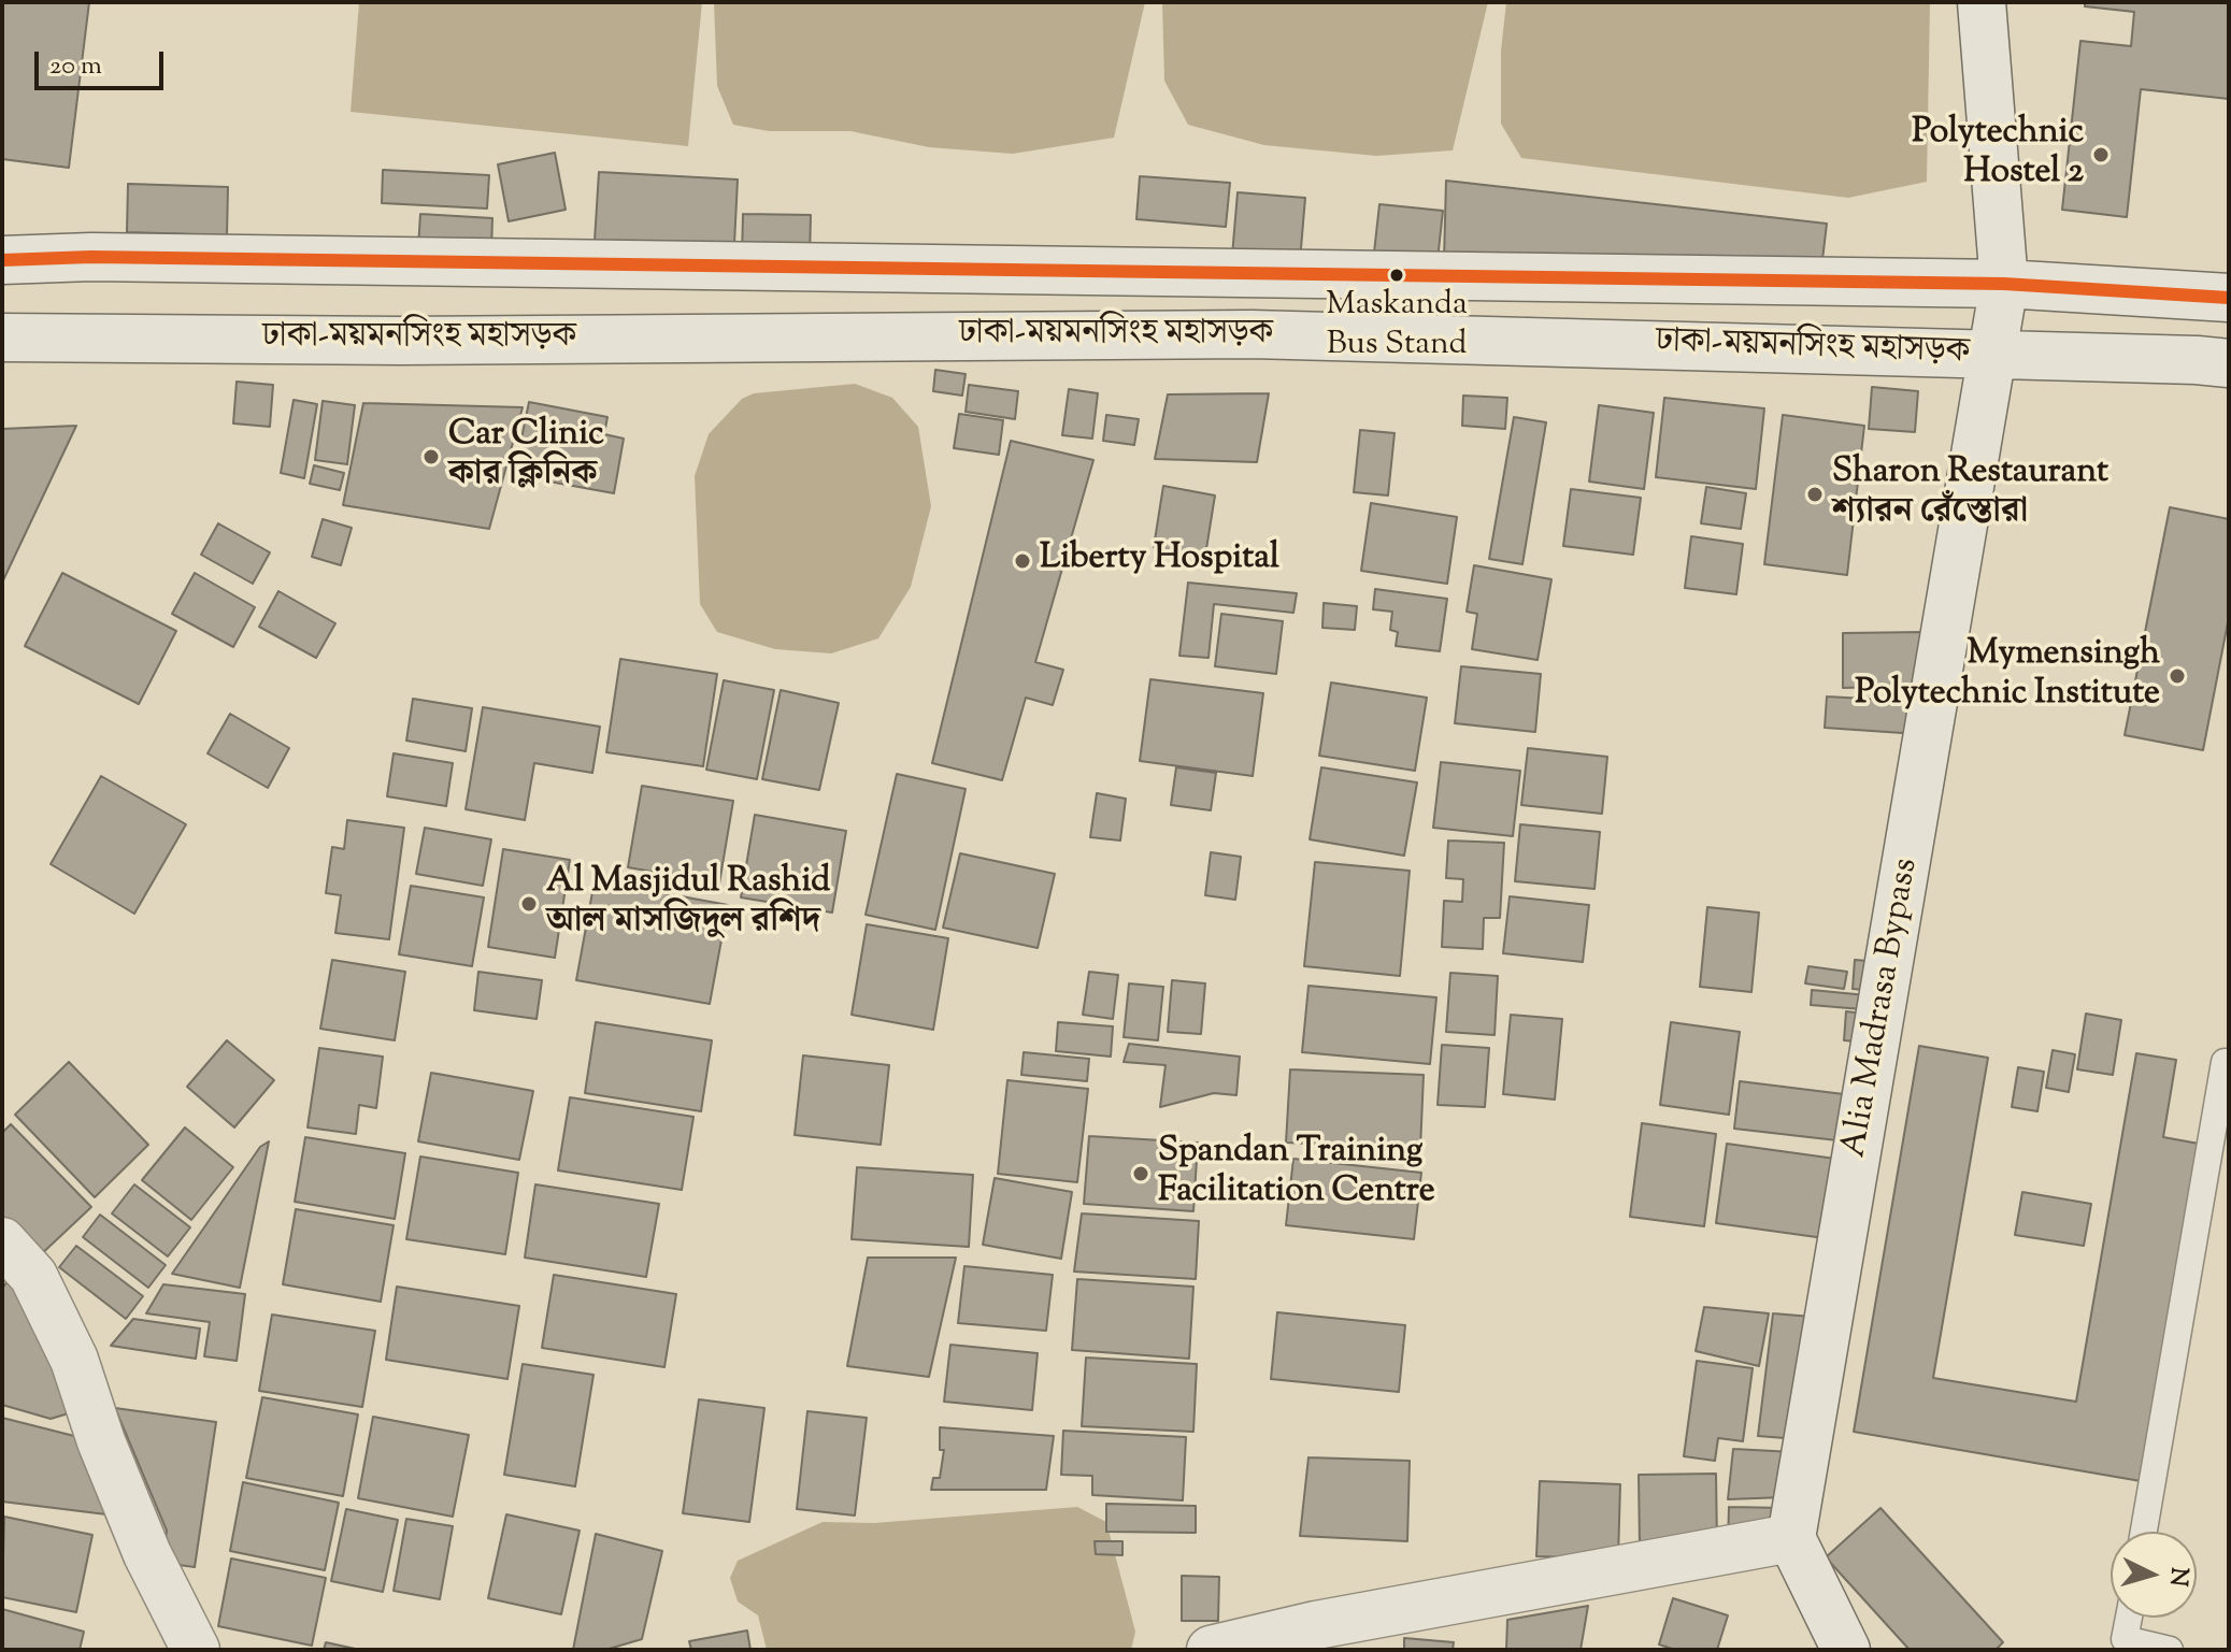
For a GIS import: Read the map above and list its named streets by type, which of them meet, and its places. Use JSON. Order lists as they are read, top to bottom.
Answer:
{
  "streets": {
    "main road": ["ঢাকা-ময়মনসিংহ মহাসড়ক", "Alia Madrasa Bypass"]
  },
  "crossings": [
    ["ঢাকা-ময়মনসিংহ মহাসড়ক", "Alia Madrasa Bypass"]
  ],
  "places": [
    "Polytechnic Hostel 2",
    "Maskanda Bus Stand",
    "Car Clinic কার ক্লিনিক",
    "Sharon Restaurant শ্যারন রেঁস্তোরা",
    "Liberty Hospital",
    "Mymensingh Polytechnic Institute",
    "Al Masjidul Rashid আল মাসজিদুল রশিদ",
    "Spandan Training Facilitation Centre"
  ],
  "scale_bar": "20 m",
  "north": "right"
}
